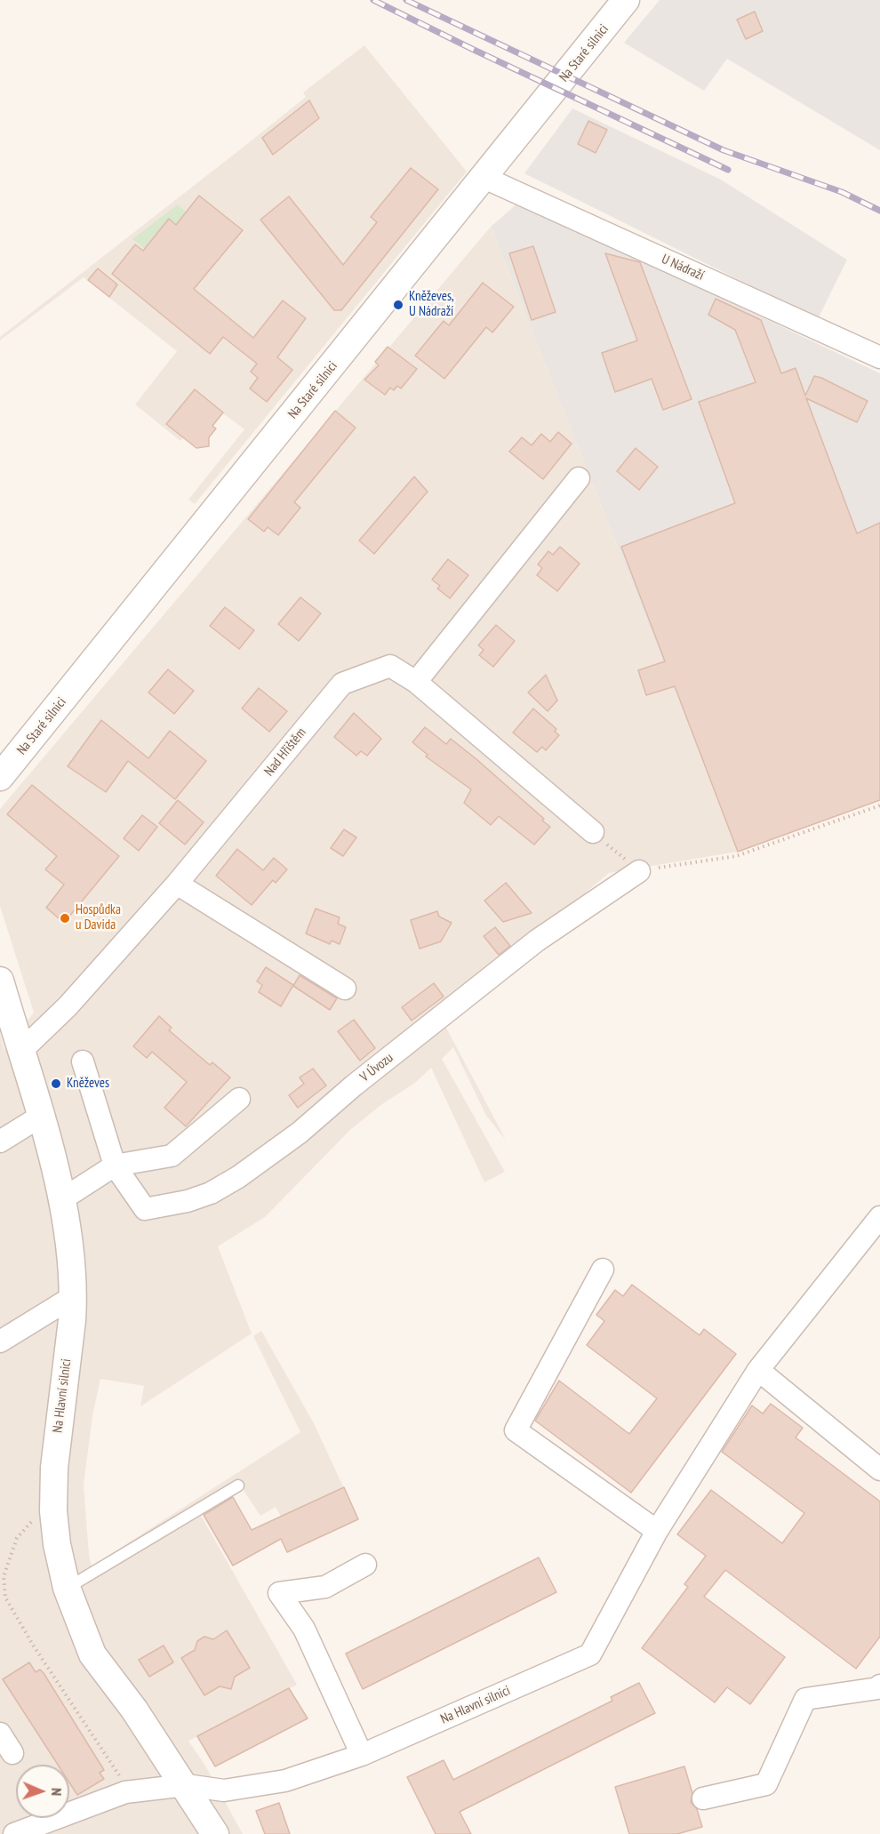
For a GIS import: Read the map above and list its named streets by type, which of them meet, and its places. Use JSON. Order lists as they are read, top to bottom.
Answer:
{
  "streets": {
    "street": [
      "Na Staré silnici",
      "U Nádraží",
      "Nad Hřištěm",
      "V Úvozu",
      "Na Hlavní silnici"
    ]
  },
  "crossings": [
    ["Na Staré silnici", "U Nádraží"],
    ["Nad Hřištěm", "Na Hlavní silnici"]
  ],
  "places": ["Kněževes, U Nádraží", "Hospůdka u Davida", "Kněževes"],
  "north": "right"
}
